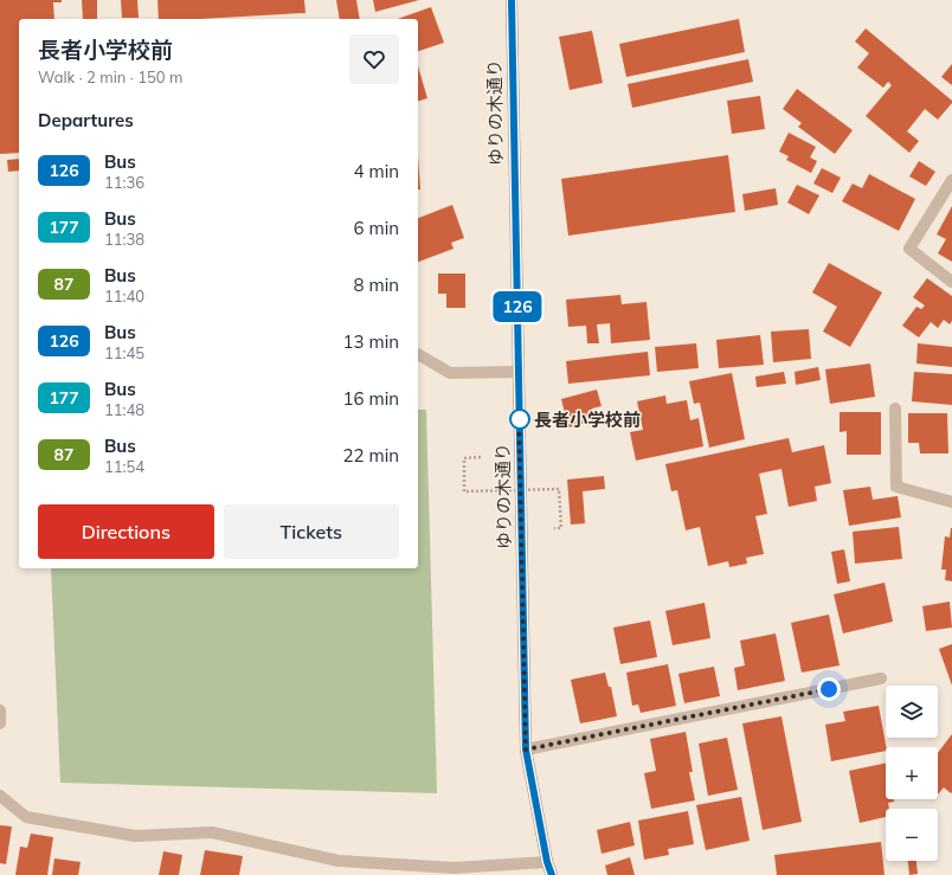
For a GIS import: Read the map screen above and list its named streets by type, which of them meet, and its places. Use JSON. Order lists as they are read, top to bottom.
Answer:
{
  "streets": {
    "street": ["ゆりの木通り"]
  },
  "places": ["長者小学校前"],
  "lines": ["bus line 126"],
  "page": {
    "on_map": "126",
    "heading": [
      ["長者小学校前", "Walk · 2 min · 150 m"],
      "Departures"
    ],
    "list": [
      {
        "mark": "126",
        "name": "Bus",
        "note": "11:36",
        "value": "4 min"
      },
      {
        "mark": "177",
        "name": "Bus",
        "note": "11:38",
        "value": "6 min"
      },
      {
        "mark": "87",
        "name": "Bus",
        "note": "11:40",
        "value": "8 min"
      },
      {
        "mark": "126",
        "name": "Bus",
        "note": "11:45",
        "value": "13 min"
      },
      {
        "mark": "177",
        "name": "Bus",
        "note": "11:48",
        "value": "16 min"
      },
      {
        "mark": "87",
        "name": "Bus",
        "note": "11:54",
        "value": "22 min"
      }
    ],
    "buttons": ["Directions", "Tickets"],
    "map_buttons": ["+", "−"]
  }
}
